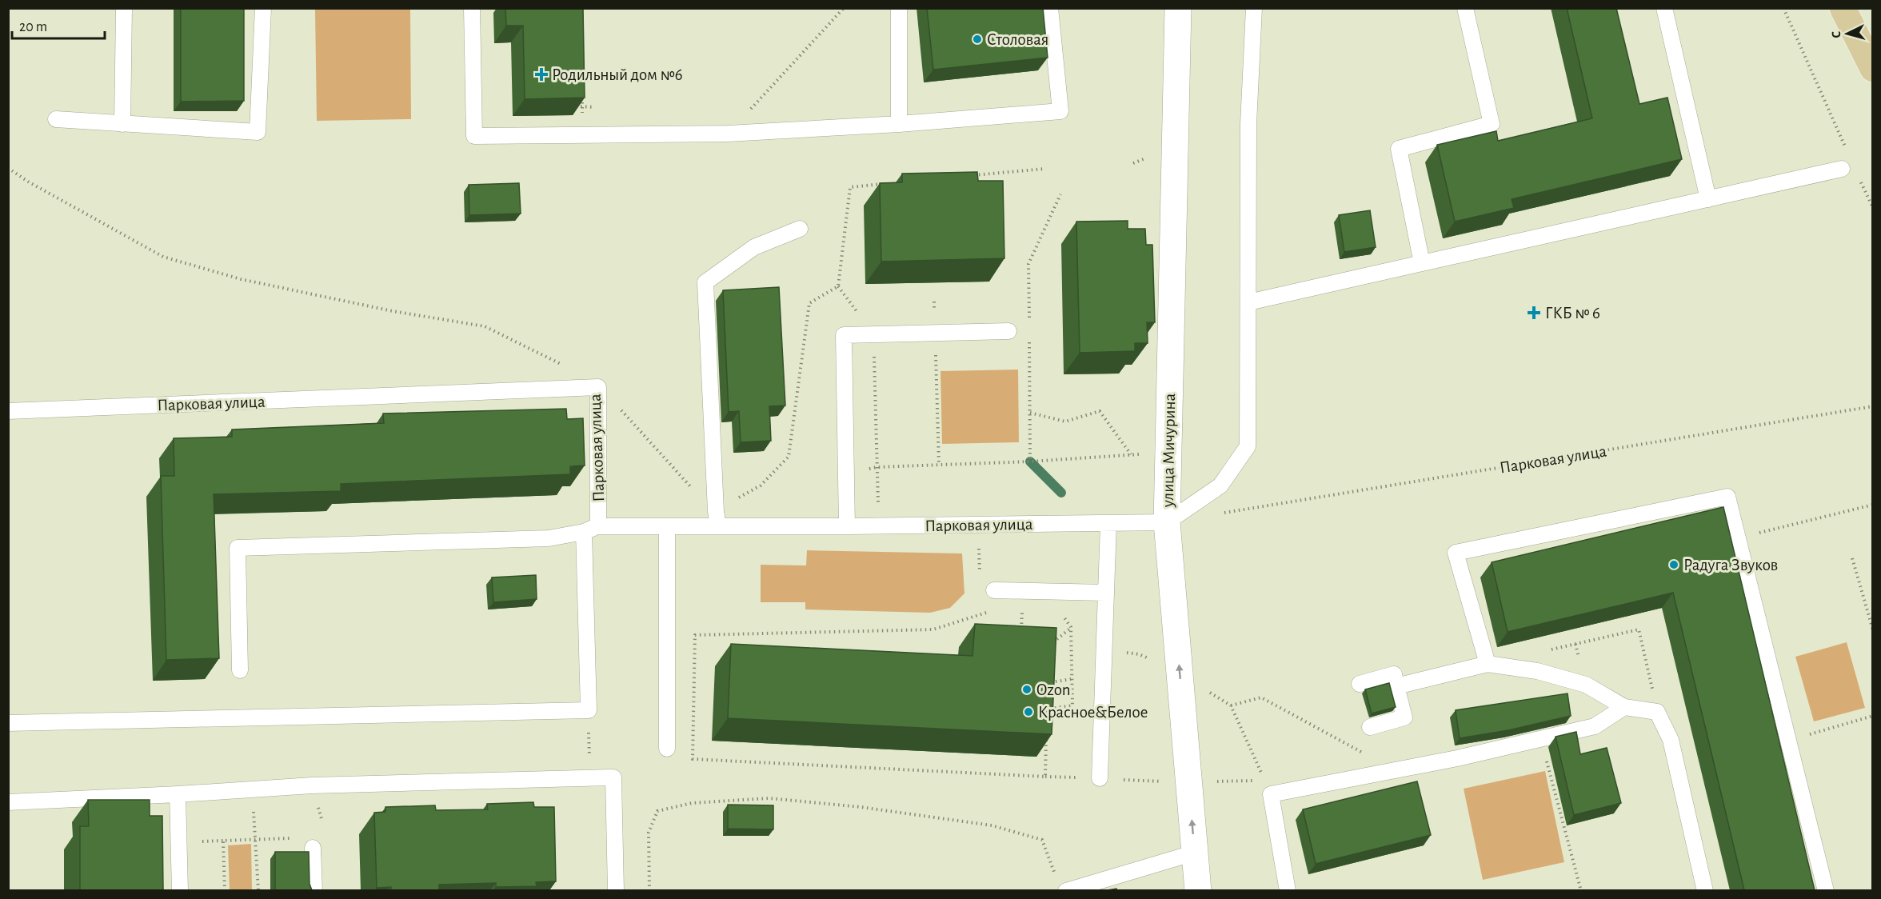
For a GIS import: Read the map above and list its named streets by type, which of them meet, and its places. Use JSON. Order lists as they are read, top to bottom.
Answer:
{
  "streets": {
    "street": ["улица Мичурина"],
    "lane": ["Парковая улица"]
  },
  "crossings": [
    ["Парковая улица", "улица Мичурина"]
  ],
  "places": {
    "other": [
      "Столовая",
      "Радуга Звуков",
      "Ozon",
      "Красное&Белое"
    ],
    "health": ["Родильный дом №6", "ГКБ № 6"]
  },
  "scale_bar": "20 m",
  "north": "left"
}
